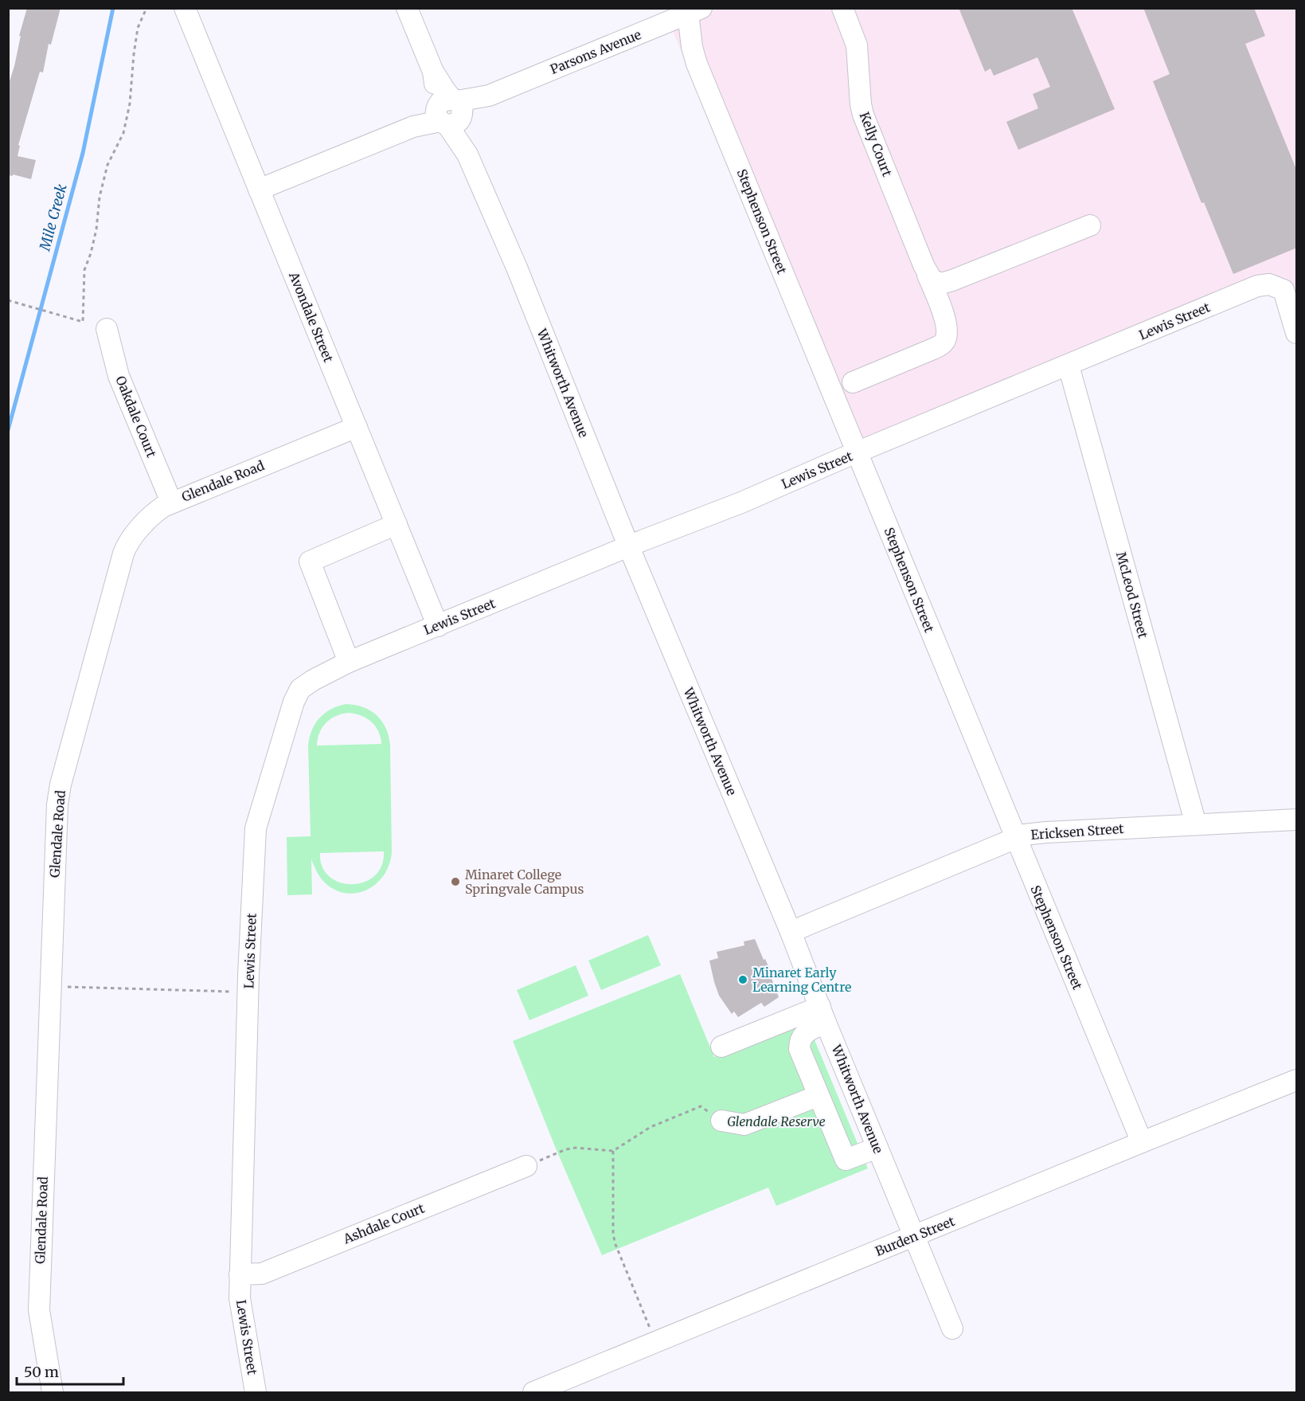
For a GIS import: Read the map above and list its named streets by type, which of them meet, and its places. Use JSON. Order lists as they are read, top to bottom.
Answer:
{
  "streets": {
    "street": [
      "Parsons Avenue",
      "Kelly Court",
      "Stephenson Street",
      "Avondale Street",
      "Lewis Street",
      "Whitworth Avenue",
      "Oakdale Court",
      "Glendale Road",
      "McLeod Street",
      "Ericksen Street",
      "Ashdale Court",
      "Burden Street"
    ]
  },
  "crossings": [
    ["Parsons Avenue", "Stephenson Street"],
    ["Parsons Avenue", "Avondale Street"],
    ["Parsons Avenue", "Whitworth Avenue"],
    ["Stephenson Street", "Lewis Street"],
    ["Stephenson Street", "Ericksen Street"],
    ["Stephenson Street", "Burden Street"],
    ["Avondale Street", "Lewis Street"],
    ["Avondale Street", "Glendale Road"],
    ["Lewis Street", "Whitworth Avenue"],
    ["Lewis Street", "McLeod Street"],
    ["Lewis Street", "Ashdale Court"],
    ["Whitworth Avenue", "Ericksen Street"],
    ["Whitworth Avenue", "Burden Street"],
    ["Oakdale Court", "Glendale Road"],
    ["McLeod Street", "Ericksen Street"]
  ],
  "water": ["Mile Creek"],
  "parks": ["Glendale Reserve"],
  "places": ["Minaret College Springvale Campus", "Minaret Early Learning Centre"],
  "scale_bar": "50 m"
}
